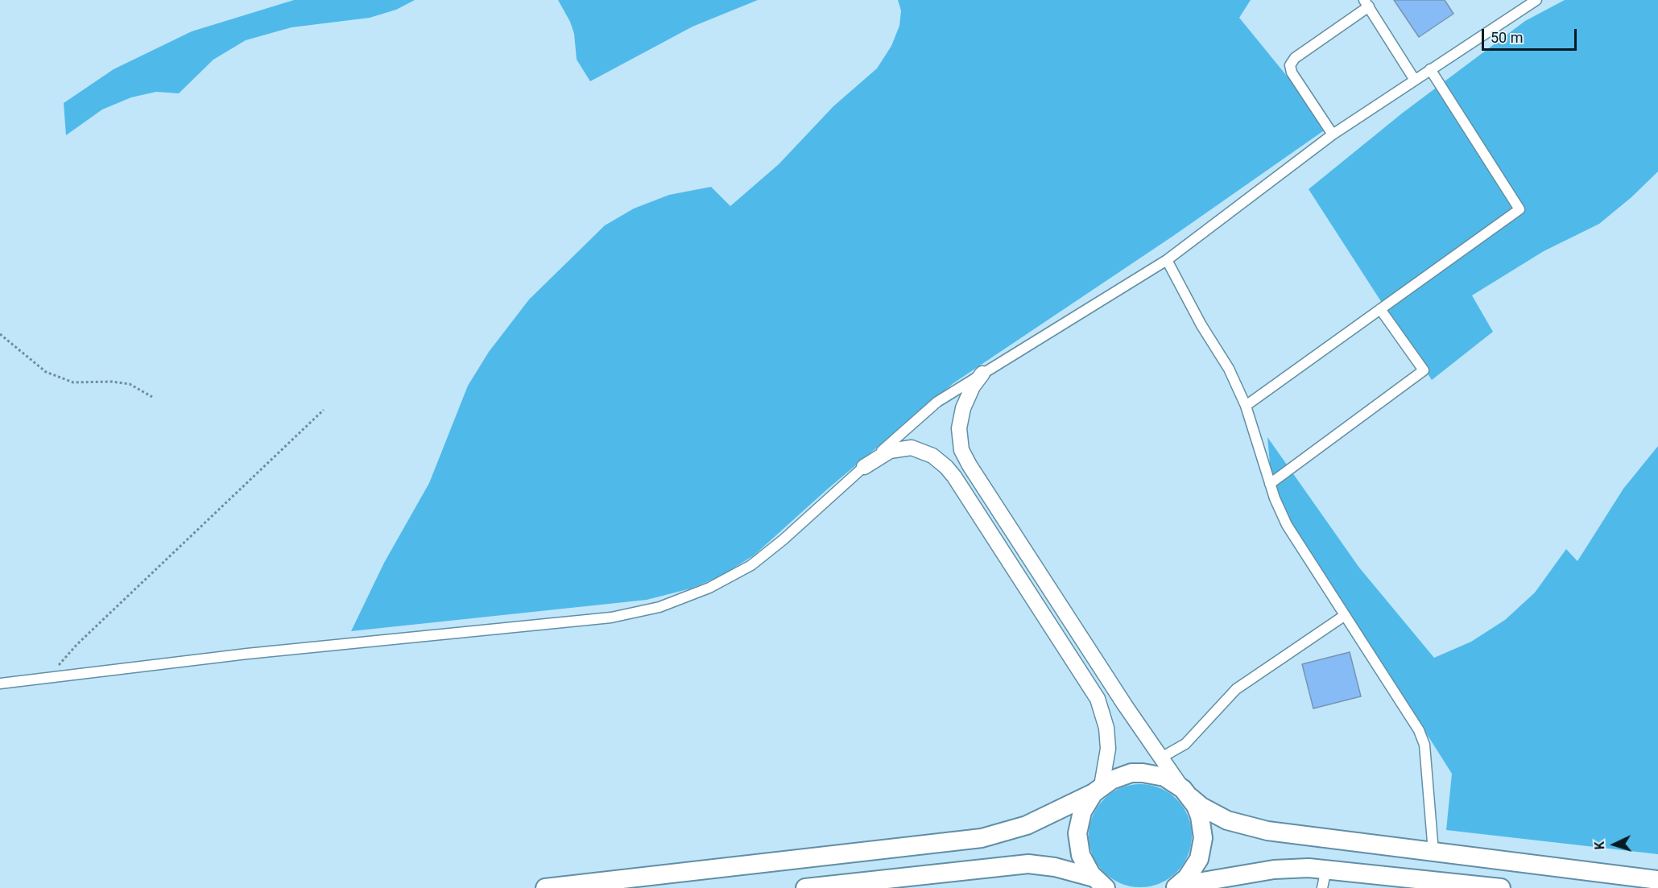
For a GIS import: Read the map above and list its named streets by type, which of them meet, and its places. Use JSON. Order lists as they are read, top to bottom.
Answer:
{
  "scale_bar": "50 m",
  "north": "left"
}
